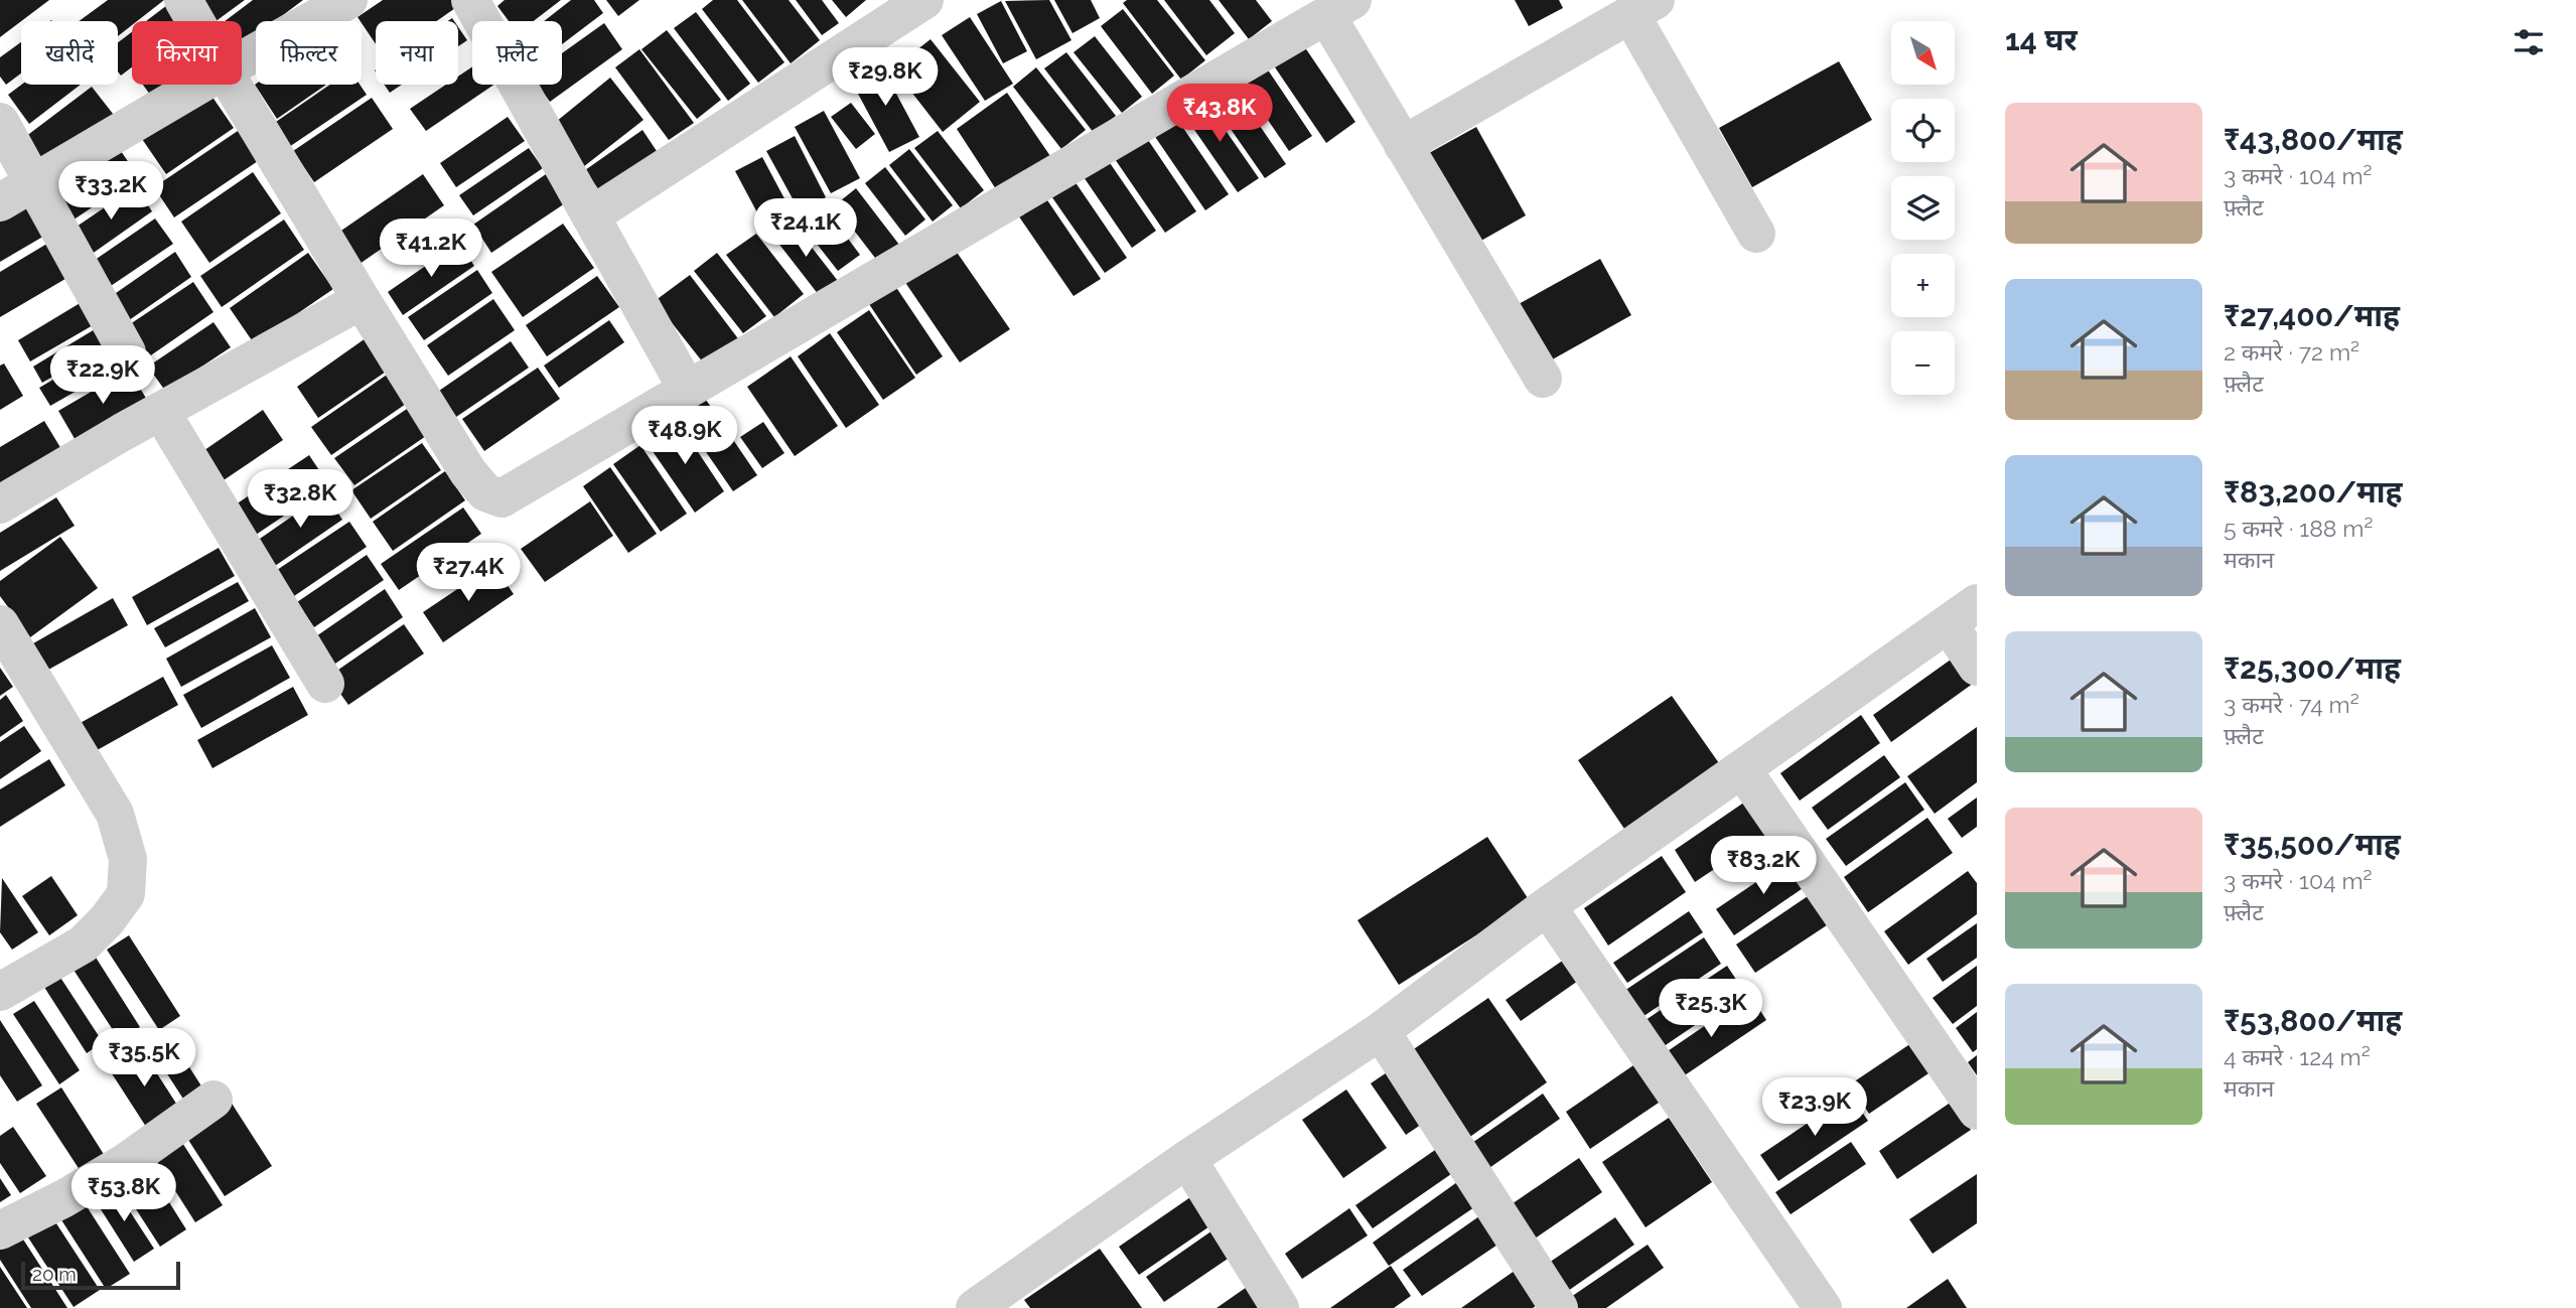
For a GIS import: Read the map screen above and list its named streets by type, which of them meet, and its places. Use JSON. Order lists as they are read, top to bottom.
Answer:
{
  "scale_bar": "20 m",
  "north": "bottom right",
  "page": {
    "heading": "14 घर",
    "map_buttons": ["+", "−"],
    "chip": [
      "खरीदें",
      "किराया",
      "फ़िल्टर",
      "नया",
      "फ़्लैट"
    ],
    "price": [
      "₹29.8K",
      "₹43.8K",
      "₹33.2K",
      "₹24.1K",
      "₹41.2K",
      "₹22.9K",
      "₹48.9K",
      "₹32.8K",
      "₹27.4K",
      "₹83.2K",
      "₹25.3K",
      "₹35.5K",
      "₹23.9K",
      "₹53.8K"
    ],
    "list": [
      {
        "name": "₹43,800/माह",
        "note": "3 कमरे · 104 m² · फ़्लैट"
      },
      {
        "name": "₹27,400/माह",
        "note": "2 कमरे · 72 m² · फ़्लैट"
      },
      {
        "name": "₹83,200/माह",
        "note": "5 कमरे · 188 m² · मकान"
      },
      {
        "name": "₹25,300/माह",
        "note": "3 कमरे · 74 m² · फ़्लैट"
      },
      {
        "name": "₹35,500/माह",
        "note": "3 कमरे · 104 m² · फ़्लैट"
      },
      {
        "name": "₹53,800/माह",
        "note": "4 कमरे · 124 m² · मकान"
      }
    ],
    "scale": "20 m"
  }
}
